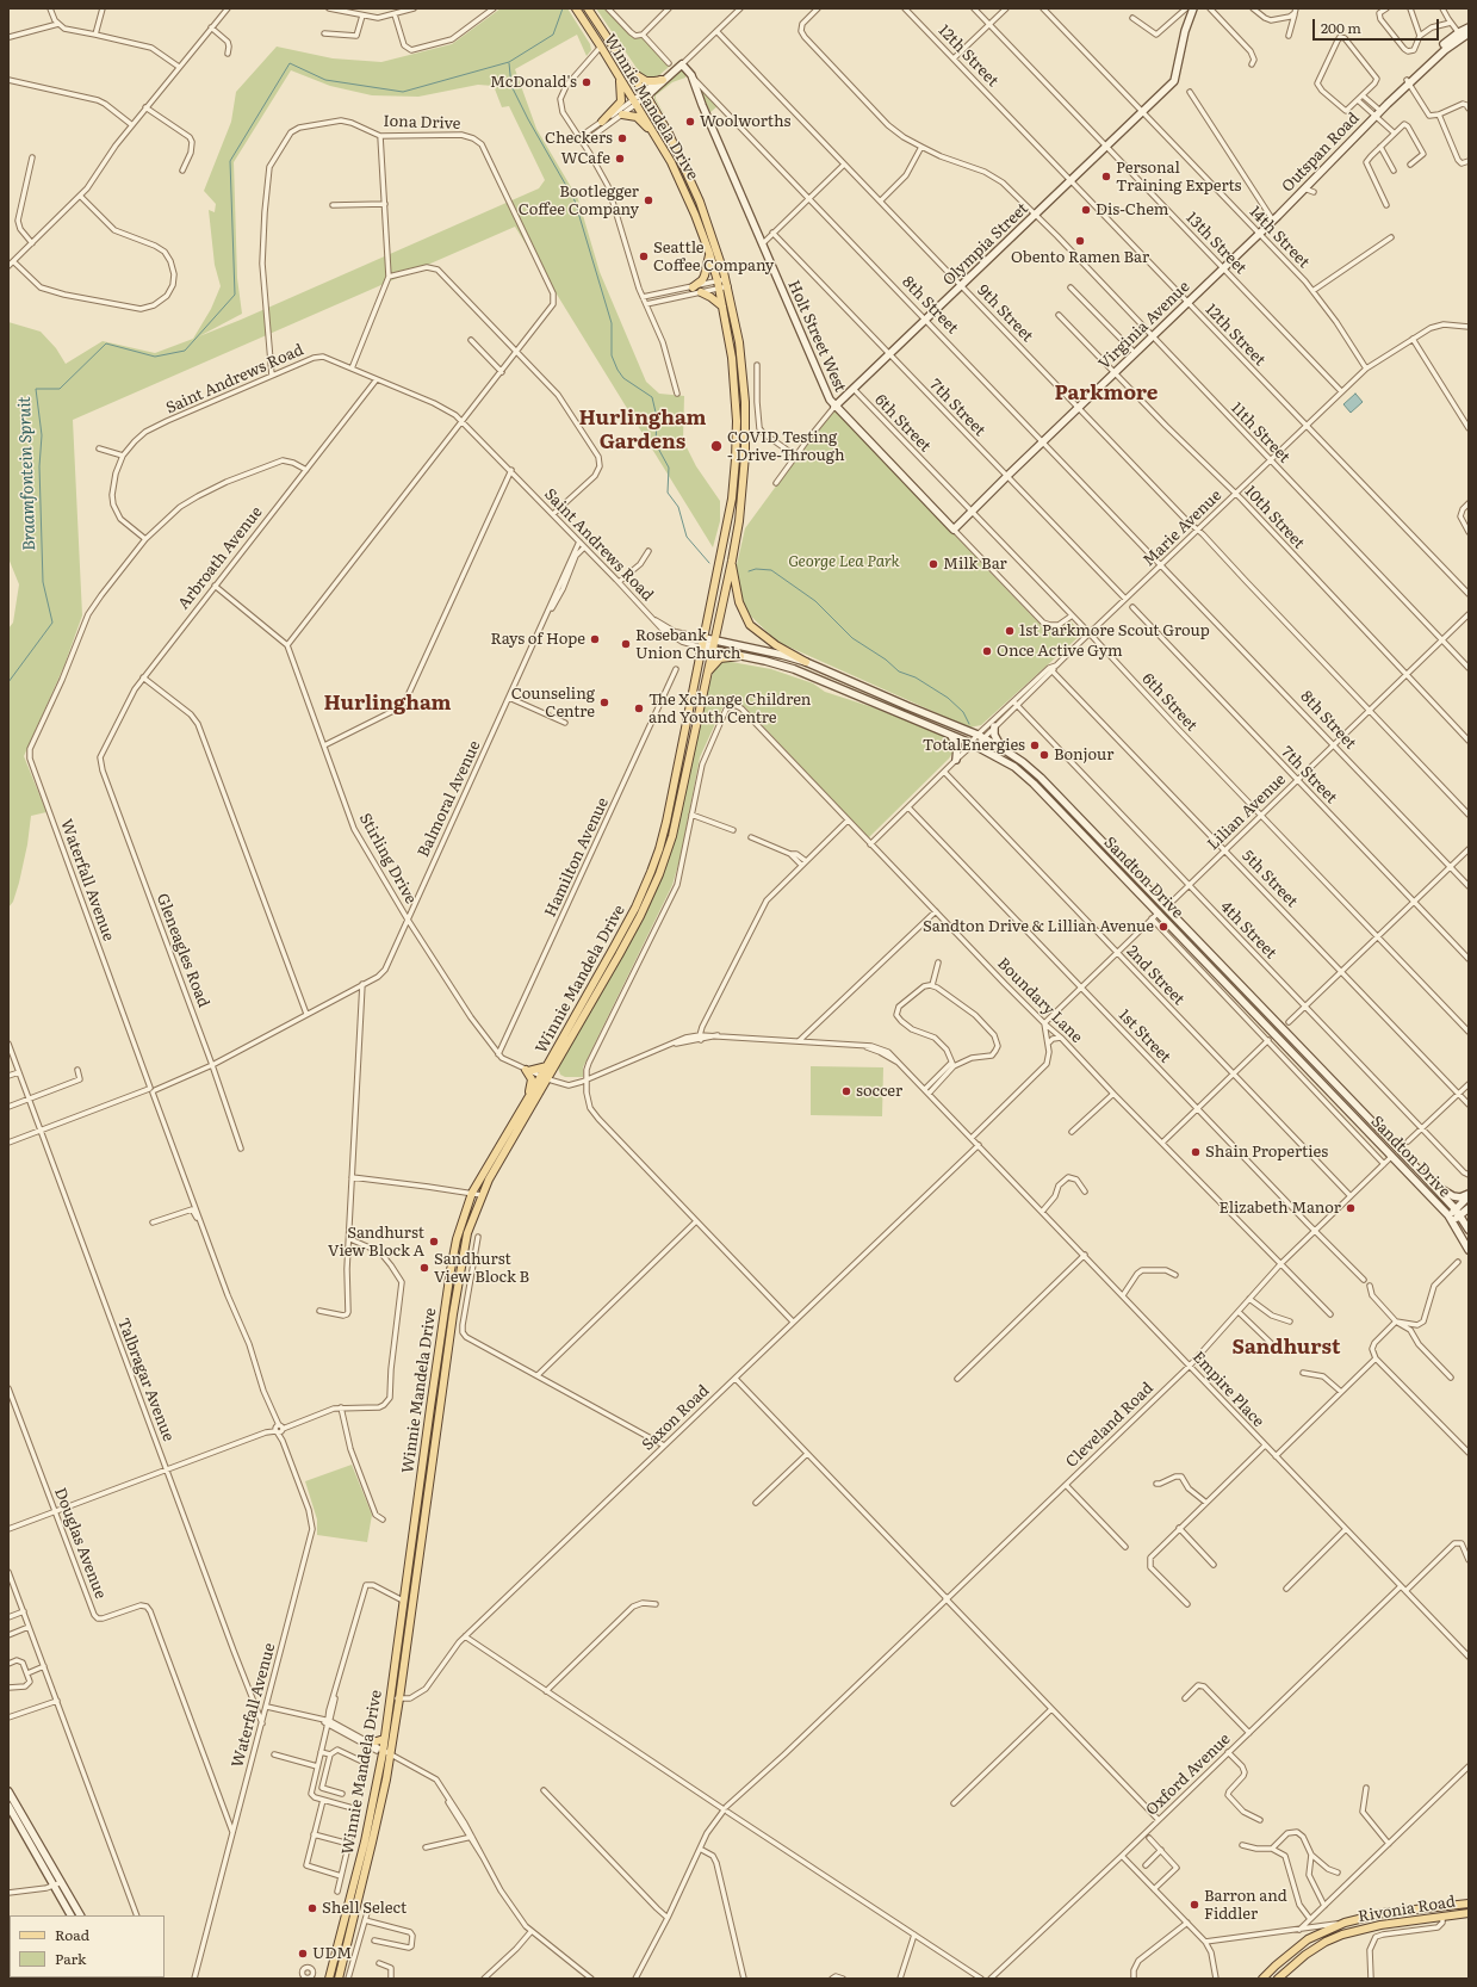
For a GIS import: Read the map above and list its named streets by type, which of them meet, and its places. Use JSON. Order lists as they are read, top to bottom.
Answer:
{
  "streets": {
    "main road": [
      "Winnie Mandela Drive",
      "Outspan Road",
      "Olympia Street",
      "8th Street",
      "Virginia Avenue",
      "Holt Street West",
      "Sandton Drive",
      "Rivonia Road"
    ],
    "street": [
      "12th Street",
      "Iona Drive",
      "14th Street",
      "13th Street",
      "9th Street",
      "Saint Andrews Road",
      "7th Street",
      "6th Street",
      "11th Street",
      "10th Street",
      "Marie Avenue",
      "Arbroath Avenue",
      "Balmoral Avenue",
      "Lilian Avenue",
      "Hamilton Avenue",
      "Stirling Drive",
      "5th Street",
      "Waterfall Avenue",
      "4th Street",
      "Gleneagles Road",
      "2nd Street",
      "Boundary Lane",
      "1st Street",
      "Talbragar Avenue",
      "Empire Place",
      "Saxon Road",
      "Cleveland Road",
      "Douglas Avenue",
      "Oxford Avenue"
    ]
  },
  "crossings": [
    ["12th Street", "Olympia Street"],
    ["12th Street", "Virginia Avenue"],
    ["12th Street", "Marie Avenue"],
    ["Winnie Mandela Drive", "Saint Andrews Road"],
    ["Winnie Mandela Drive", "Stirling Drive"],
    ["Winnie Mandela Drive", "Sandton Drive"],
    ["Winnie Mandela Drive", "Saxon Road"],
    ["Iona Drive", "Saint Andrews Road"],
    ["Iona Drive", "Stirling Drive"],
    ["Outspan Road", "Virginia Avenue"],
    ["14th Street", "Olympia Street"],
    ["14th Street", "Virginia Avenue"],
    ["14th Street", "Marie Avenue"],
    ["13th Street", "Olympia Street"],
    ["13th Street", "Virginia Avenue"],
    ["13th Street", "Marie Avenue"],
    ["Olympia Street", "8th Street"],
    ["Olympia Street", "9th Street"],
    ["Olympia Street", "Holt Street West"],
    ["Olympia Street", "7th Street"],
    ["Olympia Street", "6th Street"],
    ["Olympia Street", "11th Street"],
    ["8th Street", "Virginia Avenue"],
    ["8th Street", "Holt Street West"],
    ["8th Street", "Marie Avenue"],
    ["8th Street", "Lilian Avenue"],
    ["9th Street", "Virginia Avenue"],
    ["9th Street", "Marie Avenue"],
    ["9th Street", "Lilian Avenue"],
    ["Virginia Avenue", "Holt Street West"],
    ["Virginia Avenue", "7th Street"],
    ["Virginia Avenue", "6th Street"],
    ["Virginia Avenue", "11th Street"],
    ["Virginia Avenue", "10th Street"],
    ["Holt Street West", "6th Street"],
    ["Saint Andrews Road", "Arbroath Avenue"],
    ["Saint Andrews Road", "Balmoral Avenue"],
    ["Saint Andrews Road", "Waterfall Avenue"],
    ["7th Street", "Marie Avenue"],
    ["7th Street", "Lilian Avenue"],
    ["6th Street", "Marie Avenue"],
    ["6th Street", "Lilian Avenue"],
    ["11th Street", "Marie Avenue"],
    ["11th Street", "Lilian Avenue"],
    ["10th Street", "Marie Avenue"],
    ["10th Street", "Lilian Avenue"],
    ["Marie Avenue", "Sandton Drive"],
    ["Marie Avenue", "5th Street"],
    ["Marie Avenue", "4th Street"],
    ["Arbroath Avenue", "Waterfall Avenue"],
    ["Arbroath Avenue", "Gleneagles Road"],
    ["Balmoral Avenue", "Stirling Drive"],
    ["Balmoral Avenue", "Waterfall Avenue"],
    ["Balmoral Avenue", "Gleneagles Road"],
    ["Balmoral Avenue", "Talbragar Avenue"],
    ["Lilian Avenue", "Sandton Drive"],
    ["Lilian Avenue", "5th Street"],
    ["Lilian Avenue", "4th Street"],
    ["Hamilton Avenue", "Stirling Drive"],
    ["Stirling Drive", "Empire Place"],
    ["Sandton Drive", "Cleveland Road"],
    ["Waterfall Avenue", "Talbragar Avenue"],
    ["Waterfall Avenue", "Douglas Avenue"],
    ["2nd Street", "Cleveland Road"],
    ["Boundary Lane", "Cleveland Road"],
    ["1st Street", "Cleveland Road"],
    ["Empire Place", "Saxon Road"],
    ["Empire Place", "Cleveland Road"],
    ["Empire Place", "Oxford Avenue"]
  ],
  "districts": [
    "Parkmore",
    "Hurlingham Gardens",
    "Hurlingham",
    "Sandhurst"
  ],
  "water": ["Braamfontein Spruit"],
  "parks": ["George Lea Park"],
  "places": [
    "McDonald's",
    "Woolworths",
    "Checkers",
    "WCafe",
    "Personal Training Experts",
    "Bootlegger Coffee Company",
    "Dis-Chem",
    "Obento Ramen Bar",
    "Seattle Coffee Company",
    "COVID Testing - Drive-Through",
    "Milk Bar",
    "1st Parkmore Scout Group",
    "Rays of Hope",
    "Rosebank Union Church",
    "Once Active Gym",
    "Counseling Centre",
    "The Xchange Children and Youth Centre",
    "TotalEnergies",
    "Bonjour",
    "Sandton Drive & Lillian Avenue",
    "soccer",
    "Shain Properties",
    "Elizabeth Manor",
    "Sandhurst View Block A",
    "Sandhurst View Block B",
    "Barron and Fiddler",
    "Shell Select",
    "UDM"
  ],
  "legend": ["Road", "Park"],
  "scale_bar": "200 m"
}
